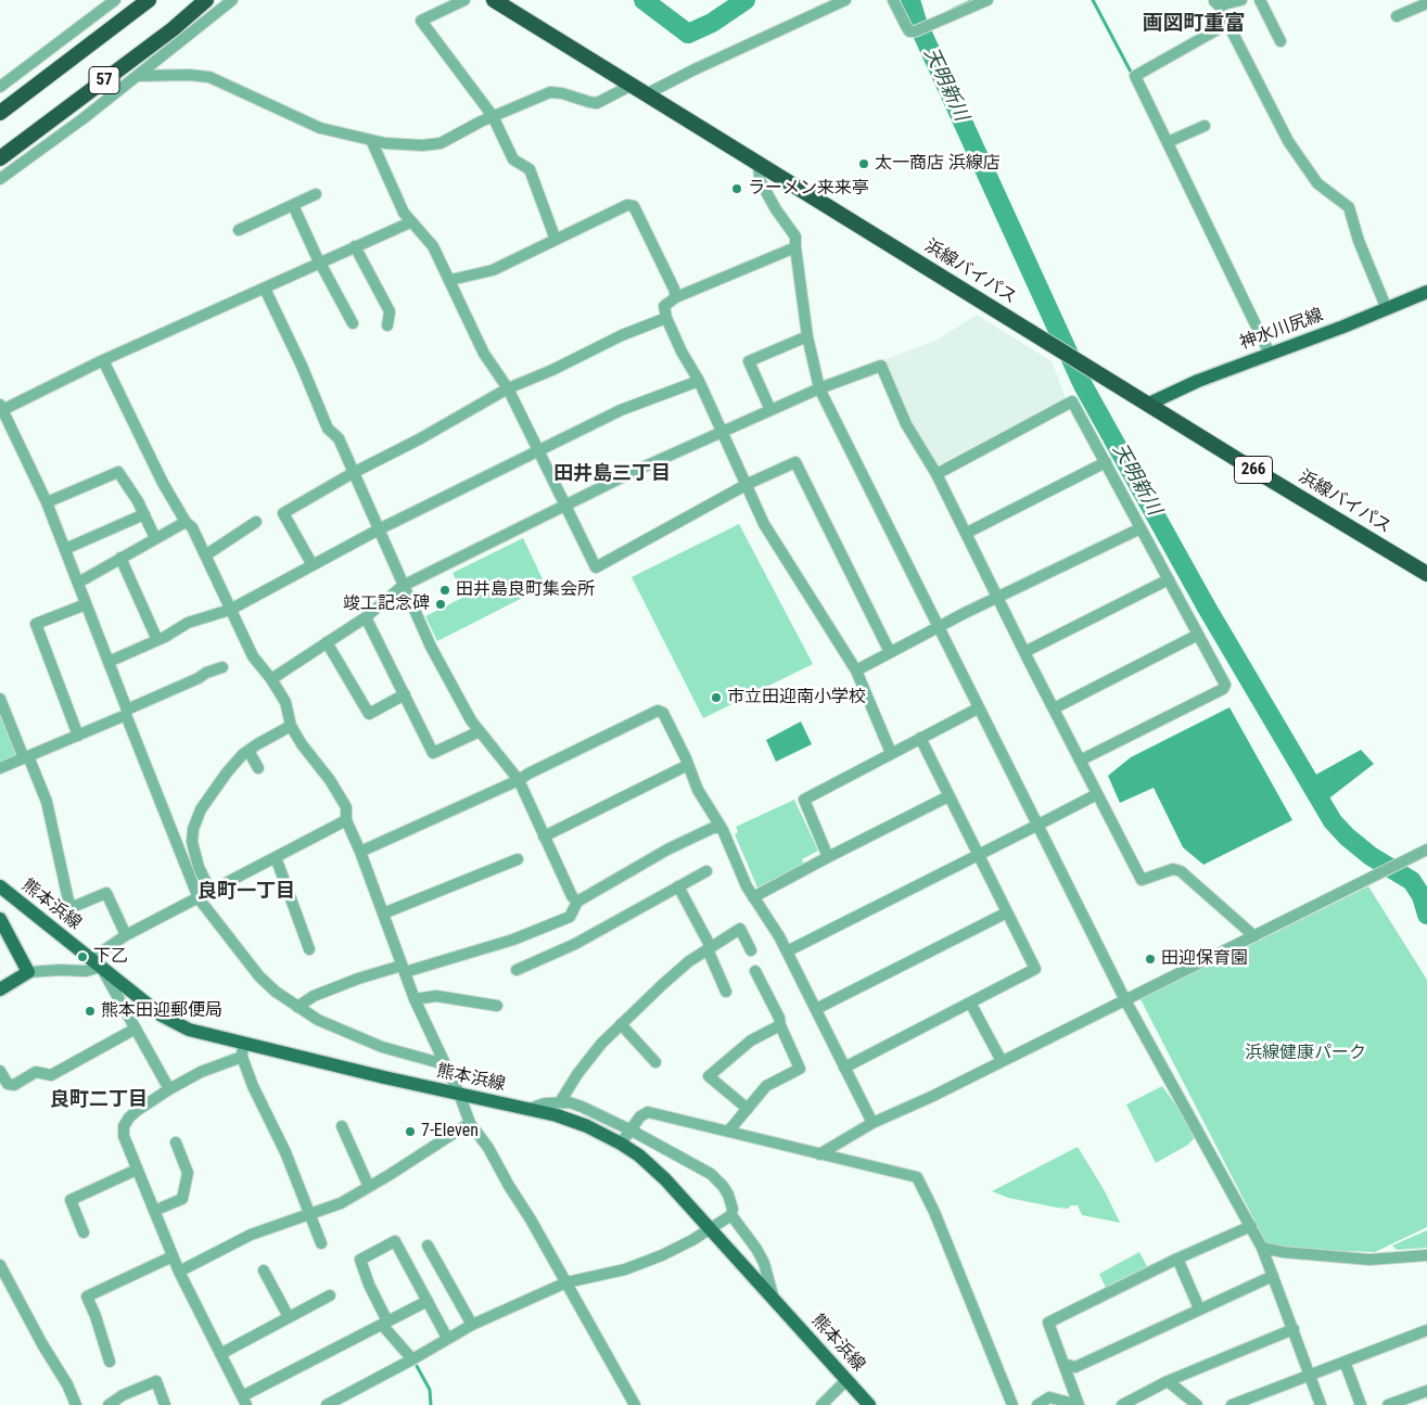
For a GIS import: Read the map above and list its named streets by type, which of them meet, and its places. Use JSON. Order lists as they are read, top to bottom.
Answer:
{
  "streets": {
    "highway": ["57", "浜線バイパス", "266"],
    "main road": ["神水川尻線", "熊本浜線"]
  },
  "crossings": [
    ["浜線バイパス", "神水川尻線"]
  ],
  "districts": [
    "画図町重富",
    "田井島三丁目",
    "良町一丁目",
    "良町二丁目"
  ],
  "water": ["天明新川"],
  "parks": ["浜線健康パーク"],
  "places": [
    "太一商店 浜線店",
    "ラーメン来来亭",
    "田井島良町集会所",
    "竣工記念碑",
    "市立田迎南小学校",
    "下乙",
    "田迎保育園",
    "熊本田迎郵便局",
    "7-Eleven"
  ]
}
